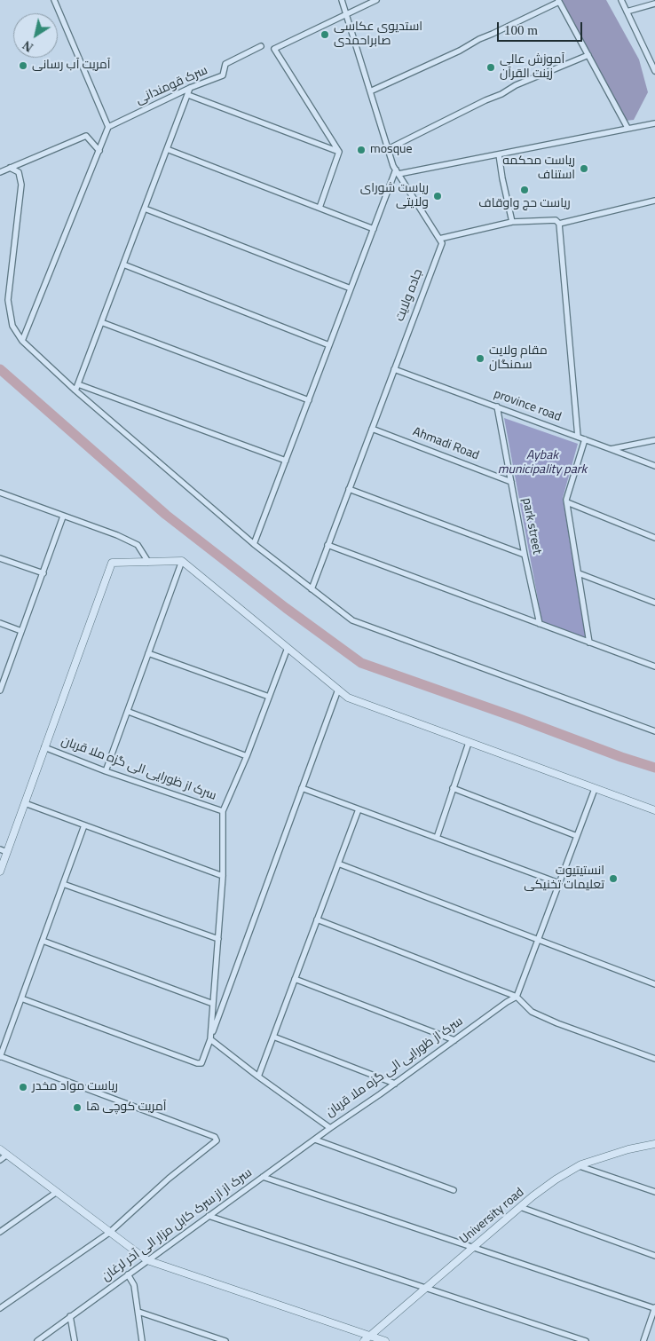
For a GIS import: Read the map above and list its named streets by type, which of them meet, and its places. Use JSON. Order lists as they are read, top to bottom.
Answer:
{
  "streets": {
    "street": [
      "سرک قومندانی",
      "جاده ولایت",
      "province road",
      "Ahmadi Road",
      "park street",
      "سرک از ظورایی الی گزه ملا قربان",
      "University road",
      "سرک از از سرک کابل مزار الی آخر لرغان"
    ]
  },
  "crossings": [
    ["جاده ولایت", "province road"],
    ["جاده ولایت", "Ahmadi Road"],
    ["province road", "park street"],
    ["Ahmadi Road", "park street"],
    ["سرک از ظورایی الی گزه ملا قربان", "سرک از از سرک کابل مزار الی آخر لرغان"]
  ],
  "parks": ["Aybak municipality park"],
  "places": [
    "استدیوی عکاسی صابراحمدی",
    "آمریت آب رسانی",
    "آموزش عالی زینت القرآن",
    "mosque",
    "ریاست محکمه استناف",
    "ریاست حج واوقاف",
    "ریاست شورای ولایتی",
    "مقام ولایت سمنگان",
    "انستیتیوت تعلیمات تخنیکی",
    "ریاست مواد مخدر",
    "آمریت کوچی ها"
  ],
  "scale_bar": "100 m",
  "north": "bottom left"
}
